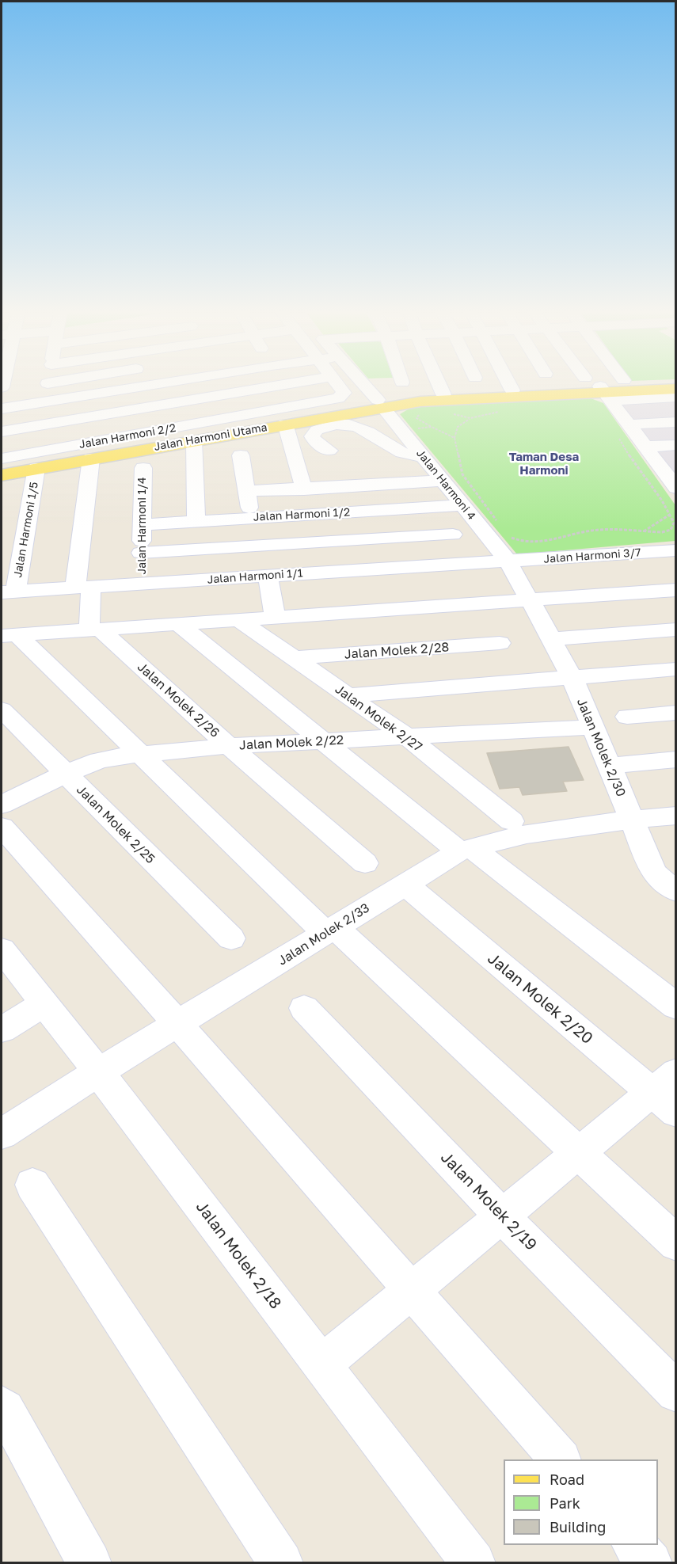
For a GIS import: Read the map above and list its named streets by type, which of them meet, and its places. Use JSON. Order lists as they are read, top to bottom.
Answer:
{
  "streets": {
    "main road": ["Jalan Harmoni Utama"],
    "street": [
      "Jalan Harmoni 2/2",
      "Jalan Harmoni 4",
      "Jalan Harmoni 1/2",
      "Jalan Harmoni 1/4",
      "Jalan Harmoni 1/5",
      "Jalan Harmoni 3/7",
      "Jalan Harmoni 1/1",
      "Jalan Molek 2/28",
      "Jalan Molek 2/26",
      "Jalan Molek 2/27",
      "Jalan Molek 2/22",
      "Jalan Molek 2/30",
      "Jalan Molek 2/25",
      "Jalan Molek 2/33",
      "Jalan Molek 2/20",
      "Jalan Molek 2/19",
      "Jalan Molek 2/18"
    ]
  },
  "crossings": [
    ["Jalan Harmoni Utama", "Jalan Harmoni 4"],
    ["Jalan Harmoni Utama", "Jalan Harmoni 1/5"],
    ["Jalan Harmoni 4", "Jalan Harmoni 1/2"],
    ["Jalan Harmoni 4", "Jalan Harmoni 3/7"],
    ["Jalan Harmoni 4", "Jalan Harmoni 1/1"],
    ["Jalan Harmoni 4", "Jalan Molek 2/30"],
    ["Jalan Harmoni 1/2", "Jalan Harmoni 1/4"],
    ["Jalan Harmoni 1/4", "Jalan Harmoni 1/1"],
    ["Jalan Harmoni 1/5", "Jalan Harmoni 1/1"],
    ["Jalan Harmoni 3/7", "Jalan Harmoni 1/1"],
    ["Jalan Molek 2/28", "Jalan Molek 2/27"],
    ["Jalan Molek 2/26", "Jalan Molek 2/22"],
    ["Jalan Molek 2/27", "Jalan Molek 2/22"],
    ["Jalan Molek 2/22", "Jalan Molek 2/30"],
    ["Jalan Molek 2/22", "Jalan Molek 2/25"],
    ["Jalan Molek 2/30", "Jalan Molek 2/33"],
    ["Jalan Molek 2/33", "Jalan Molek 2/20"],
    ["Jalan Molek 2/33", "Jalan Molek 2/18"]
  ],
  "districts": ["Taman Desa Harmoni"],
  "legend": ["Road", "Park", "Building"]
}
